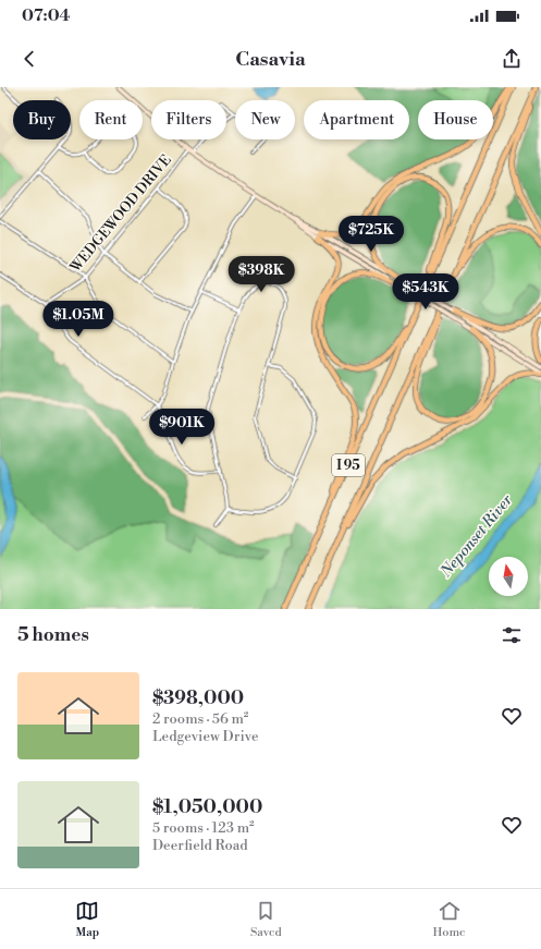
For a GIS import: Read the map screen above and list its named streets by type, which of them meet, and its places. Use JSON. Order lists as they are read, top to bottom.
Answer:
{
  "streets": {
    "highway": ["I 95"],
    "street": ["WEDGEWOOD DRIVE"]
  },
  "water": ["Neponset River"],
  "north": "top",
  "page": {
    "status": "07:04",
    "header": "Casavia",
    "chip": [
      "Buy",
      "Rent",
      "Filters",
      "New",
      "Apartment",
      "House"
    ],
    "price": [
      "$725K",
      "$398K",
      "$543K",
      "$1.05M",
      "$901K"
    ],
    "heading": "5 homes",
    "list": [
      {
        "name": "$398,000",
        "note": "2 rooms · 56 m² · Ledgeview Drive"
      },
      {
        "name": "$1,050,000",
        "note": "5 rooms · 123 m² · Deerfield Road"
      }
    ],
    "tabs": ["Map", "Saved", "Home"]
  }
}
